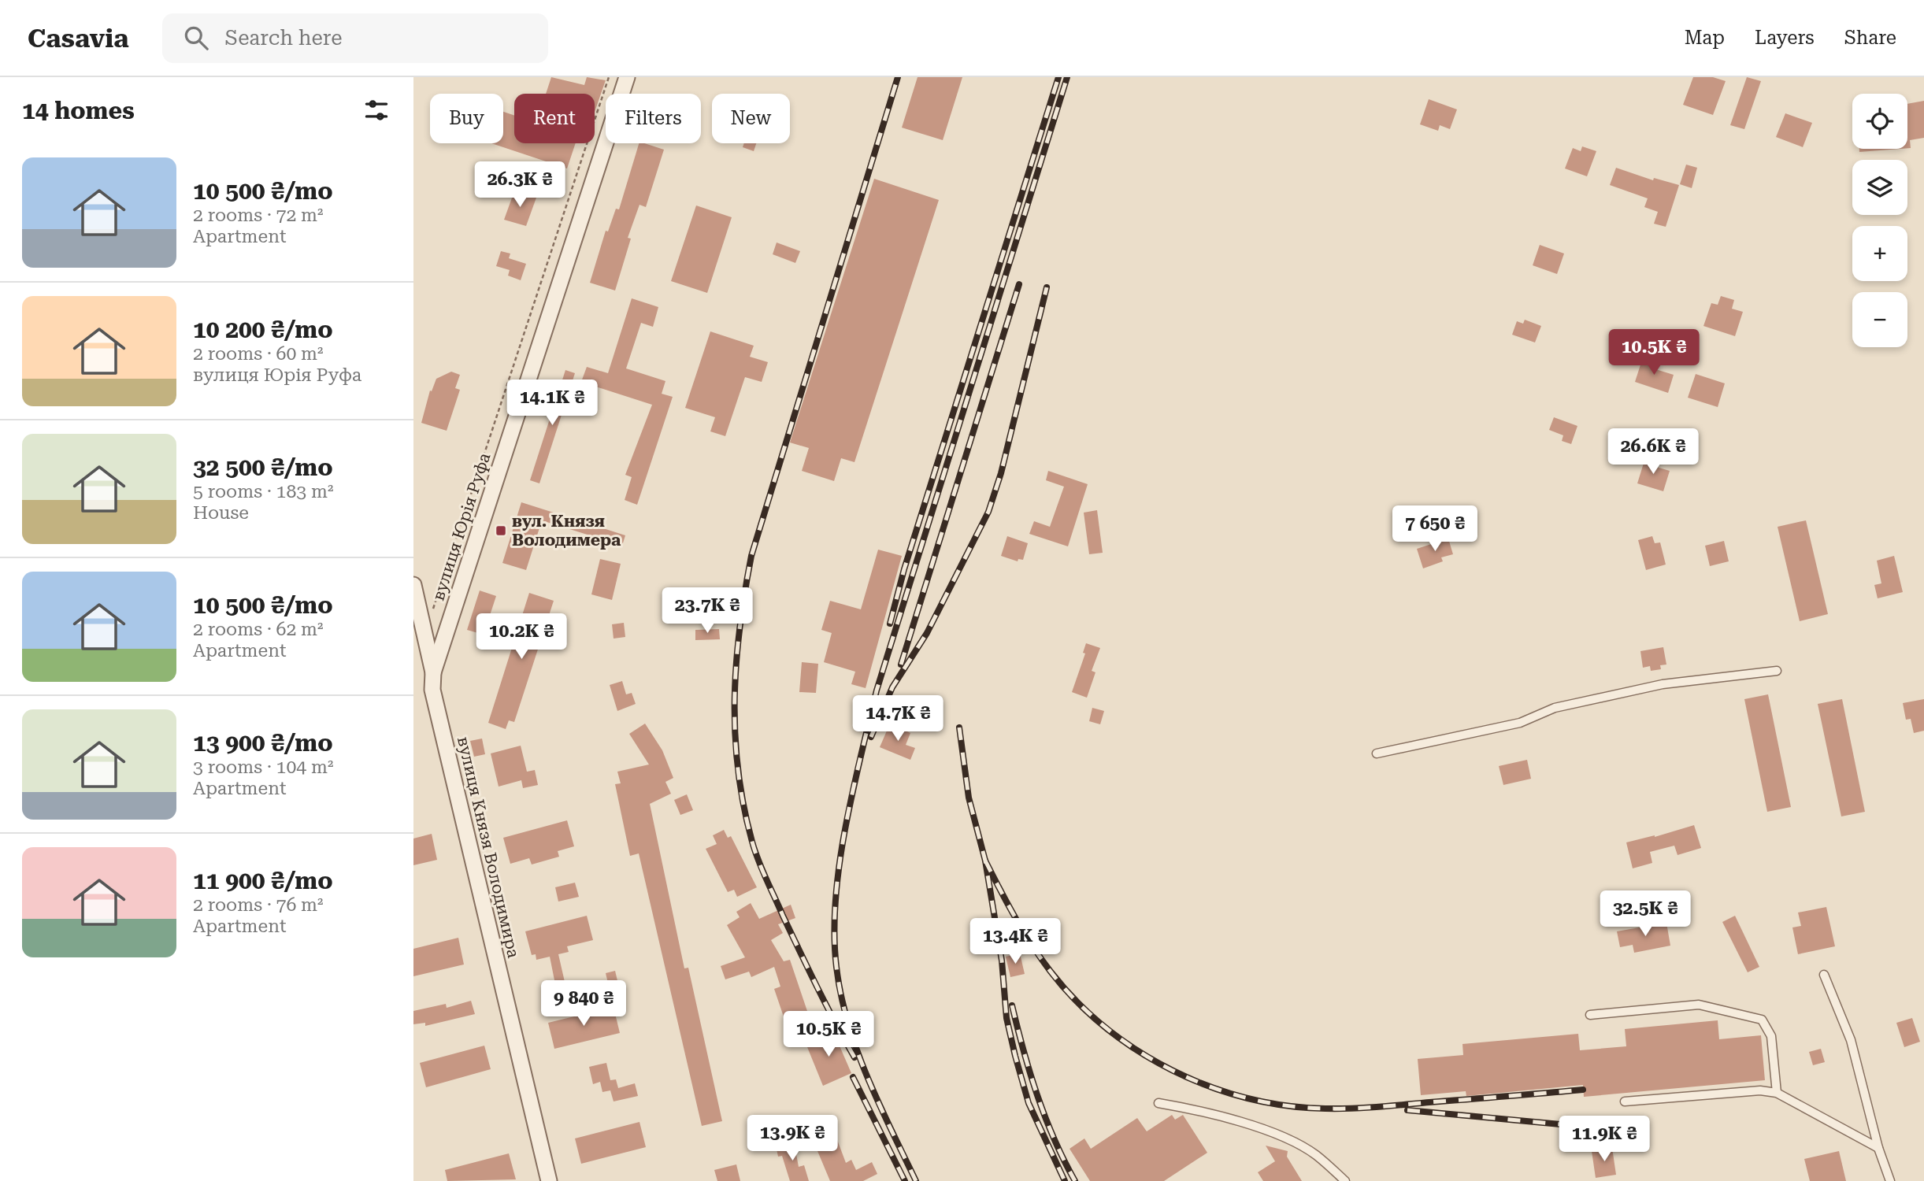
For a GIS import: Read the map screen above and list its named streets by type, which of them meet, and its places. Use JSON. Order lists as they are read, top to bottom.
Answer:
{
  "streets": {
    "street": ["вулиця Юрія Руфа", "вулиця Князя Володимира"]
  },
  "crossings": [
    ["вулиця Юрія Руфа", "вулиця Князя Володимира"]
  ],
  "places": {
    "transit": ["вул. Князя Володимера"]
  },
  "page": {
    "header": "Casavia",
    "search": "Search here",
    "nav": ["Map", "Layers", "Share"],
    "heading": "14 homes",
    "map_buttons": ["+", "−"],
    "chip": [
      "Buy",
      "Rent",
      "Filters",
      "New"
    ],
    "list": [
      {
        "name": "10 500 ₴/mo",
        "note": "2 rooms · 72 m² · Apartment"
      },
      {
        "name": "10 200 ₴/mo",
        "note": "2 rooms · 60 m² · вулиця Юрія Руфа"
      },
      {
        "name": "32 500 ₴/mo",
        "note": "5 rooms · 183 m² · House"
      },
      {
        "name": "10 500 ₴/mo",
        "note": "2 rooms · 62 m² · Apartment"
      },
      {
        "name": "13 900 ₴/mo",
        "note": "3 rooms · 104 m² · Apartment"
      },
      {
        "name": "11 900 ₴/mo",
        "note": "2 rooms · 76 m² · Apartment"
      }
    ],
    "price": [
      "26.3K ₴",
      "10.5K ₴",
      "14.1K ₴",
      "26.6K ₴",
      "7 650 ₴",
      "23.7K ₴",
      "10.2K ₴",
      "14.7K ₴",
      "32.5K ₴",
      "13.4K ₴",
      "9 840 ₴",
      "10.5K ₴",
      "13.9K ₴",
      "11.9K ₴"
    ]
  }
}
